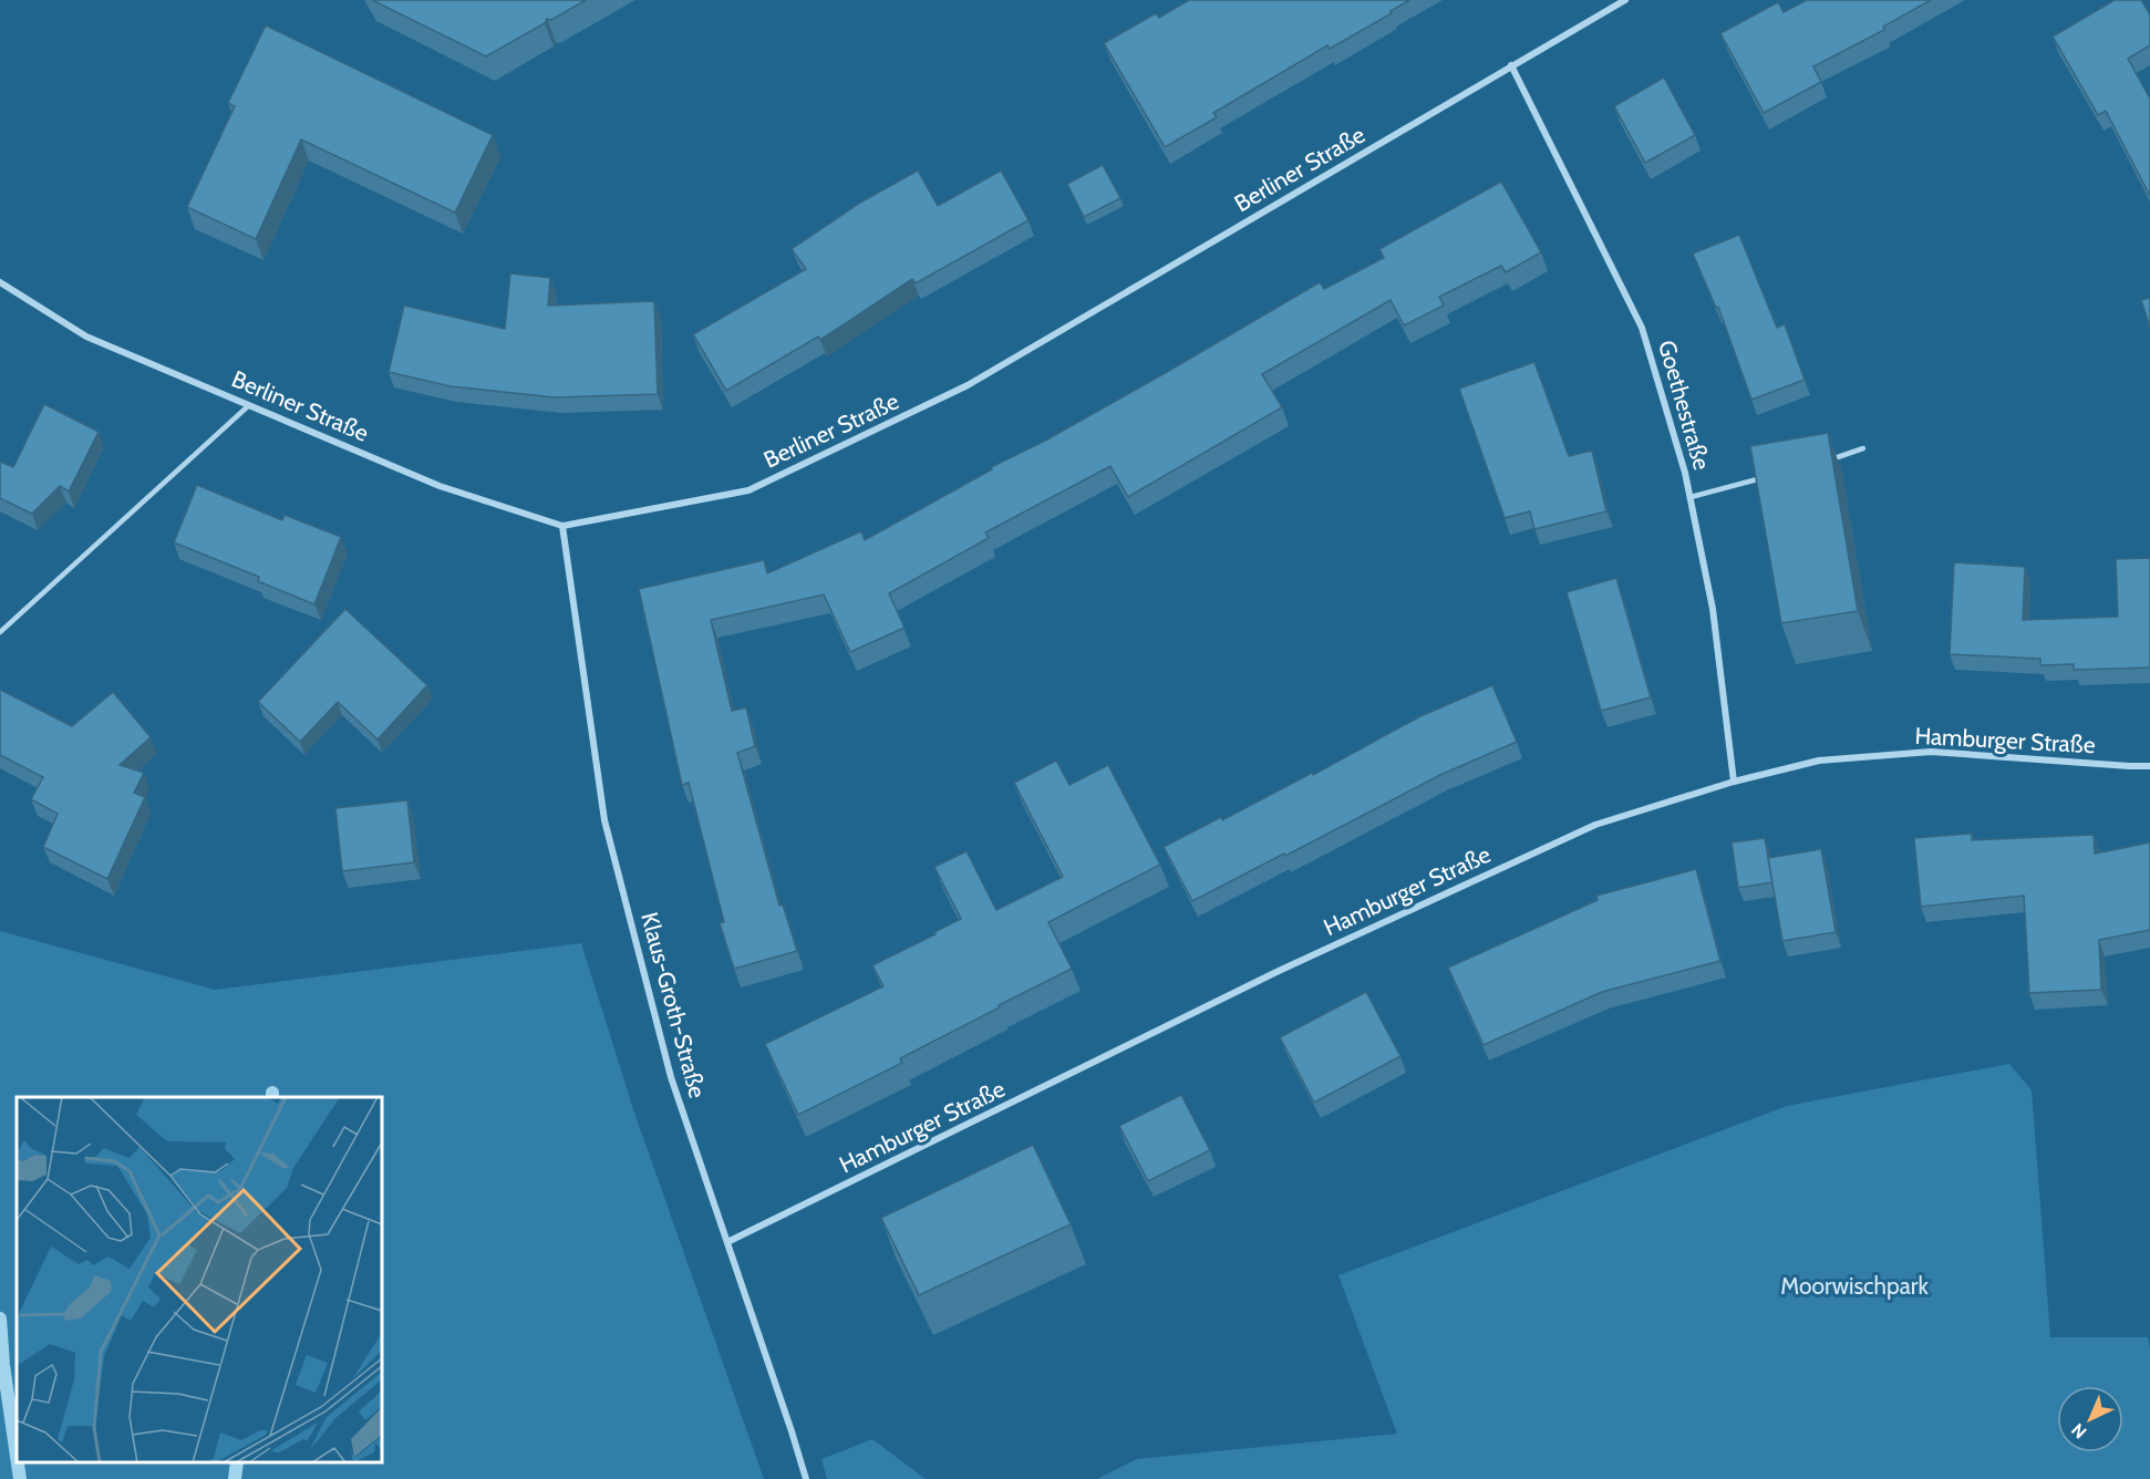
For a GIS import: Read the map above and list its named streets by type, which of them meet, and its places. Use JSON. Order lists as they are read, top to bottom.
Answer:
{
  "streets": {
    "street": [
      "Berliner Straße",
      "Goethestraße",
      "Hamburger Straße",
      "Klaus-Groth-Straße"
    ]
  },
  "crossings": [
    ["Berliner Straße", "Goethestraße"],
    ["Berliner Straße", "Klaus-Groth-Straße"],
    ["Goethestraße", "Hamburger Straße"],
    ["Hamburger Straße", "Klaus-Groth-Straße"]
  ],
  "parks": ["Moorwischpark"],
  "north": "bottom left"
}
